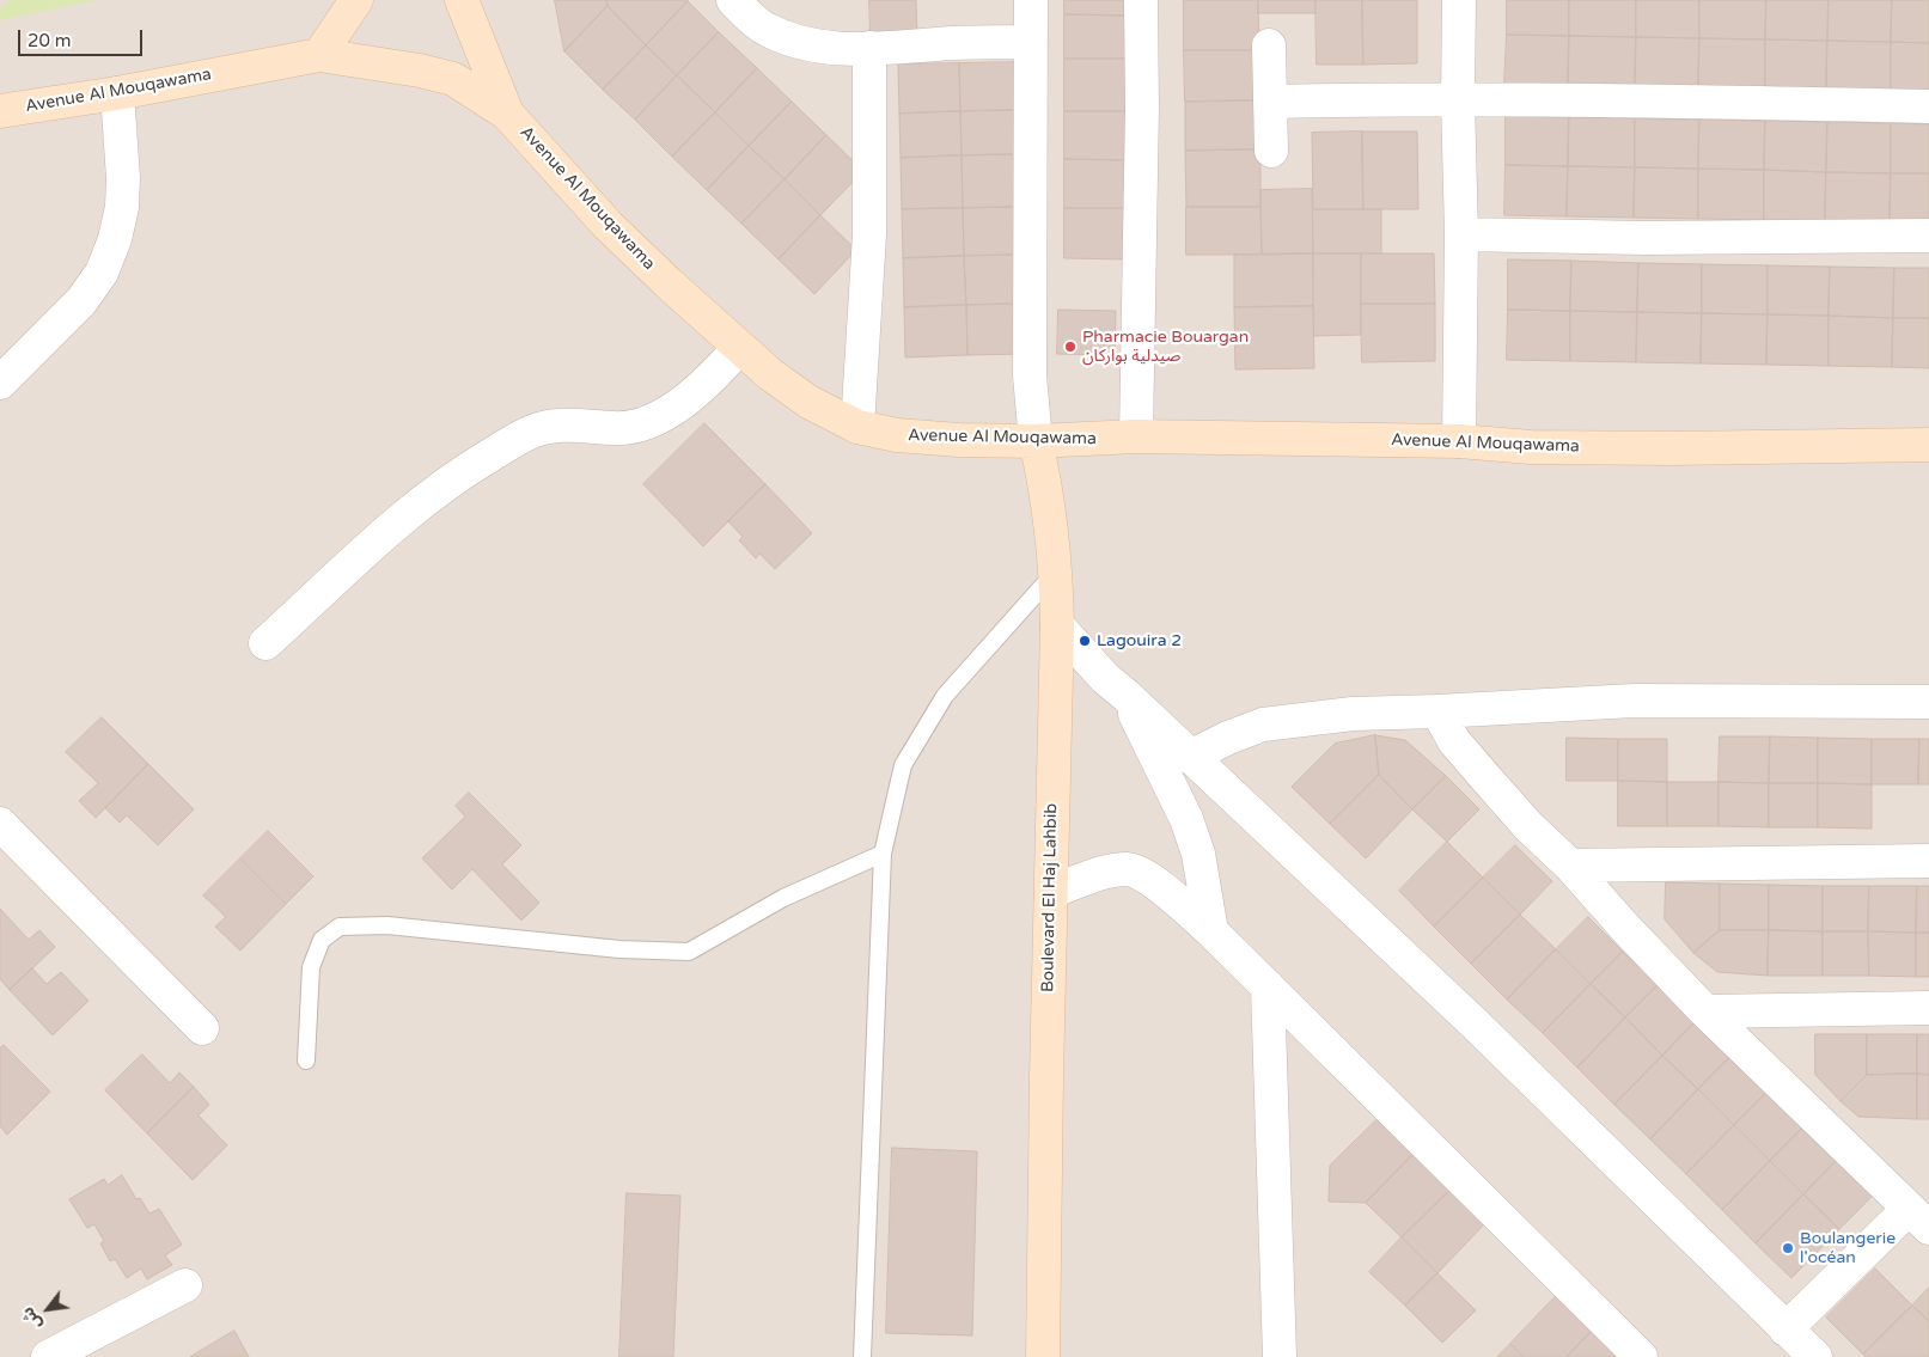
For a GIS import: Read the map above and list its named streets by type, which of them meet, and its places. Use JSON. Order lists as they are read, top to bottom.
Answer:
{
  "streets": {
    "street": ["Avenue Al Mouqawama", "Boulevard El Haj Lahbib"]
  },
  "crossings": [
    ["Avenue Al Mouqawama", "Boulevard El Haj Lahbib"]
  ],
  "places": ["Pharmacie Bouargan صيدلية بواركان", "Lagouira 2", "Boulangerie l'océan"],
  "scale_bar": "20 m",
  "north": "bottom left"
}
